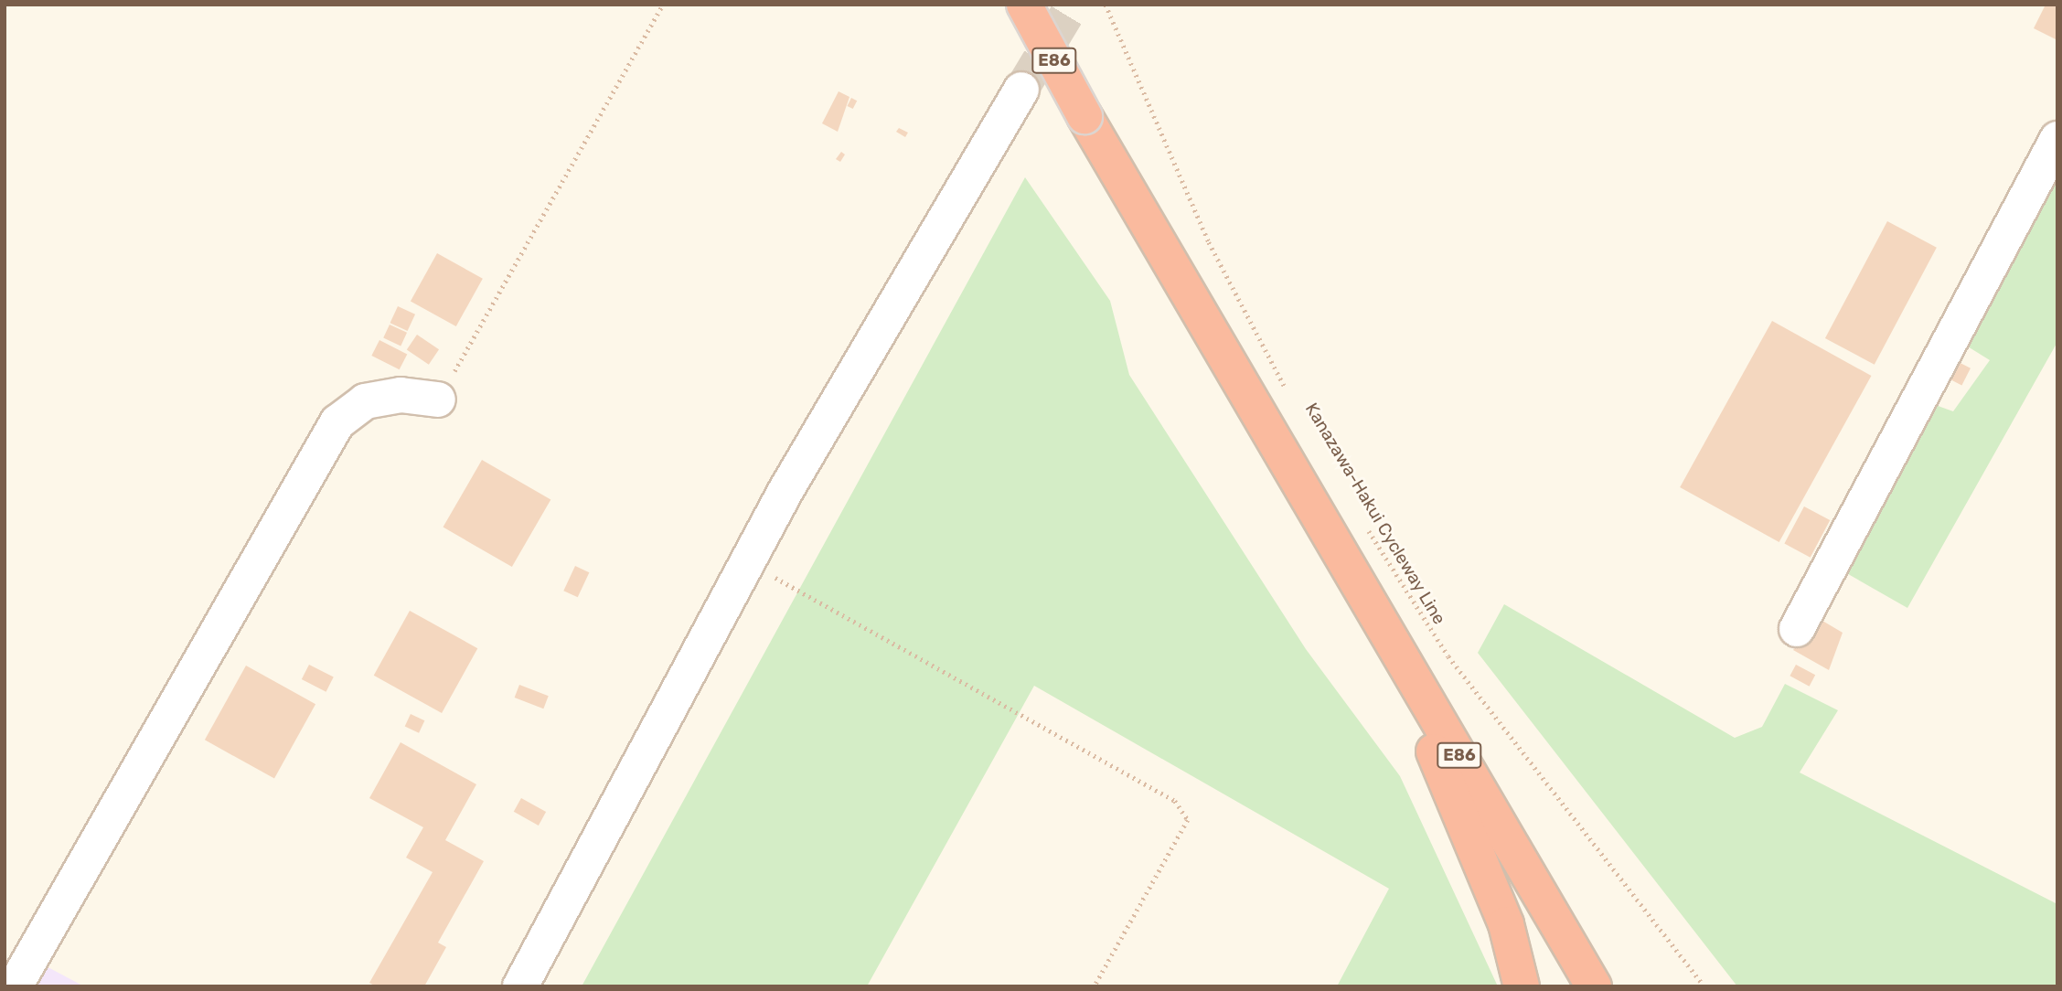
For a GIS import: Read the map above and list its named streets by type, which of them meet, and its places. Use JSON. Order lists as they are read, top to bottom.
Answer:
{
  "streets": {
    "highway": ["E86"],
    "path": ["Kanazawa-Hakui Cycleway Line"]
  }
}
